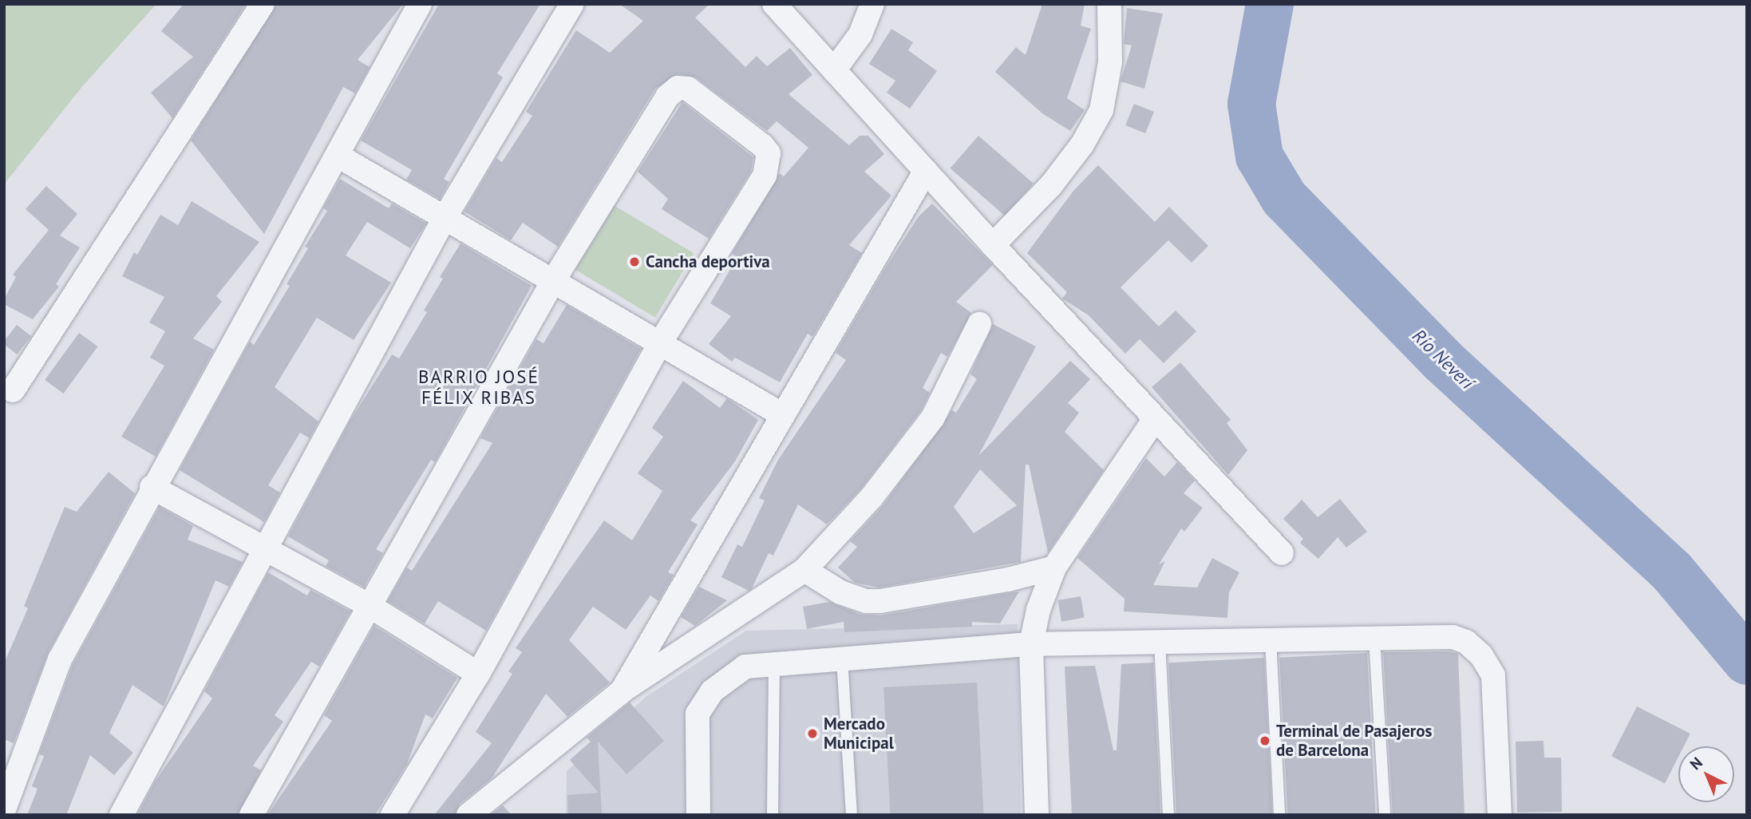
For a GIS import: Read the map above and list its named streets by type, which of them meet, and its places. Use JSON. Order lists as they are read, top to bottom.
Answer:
{
  "districts": ["BARRIO JOSÉ FÉLIX RIBAS"],
  "water": ["Río Neverí"],
  "places": ["Cancha deportiva", "Mercado Municipal", "Terminal de Pasajeros de Barcelona"],
  "north": "top left"
}
